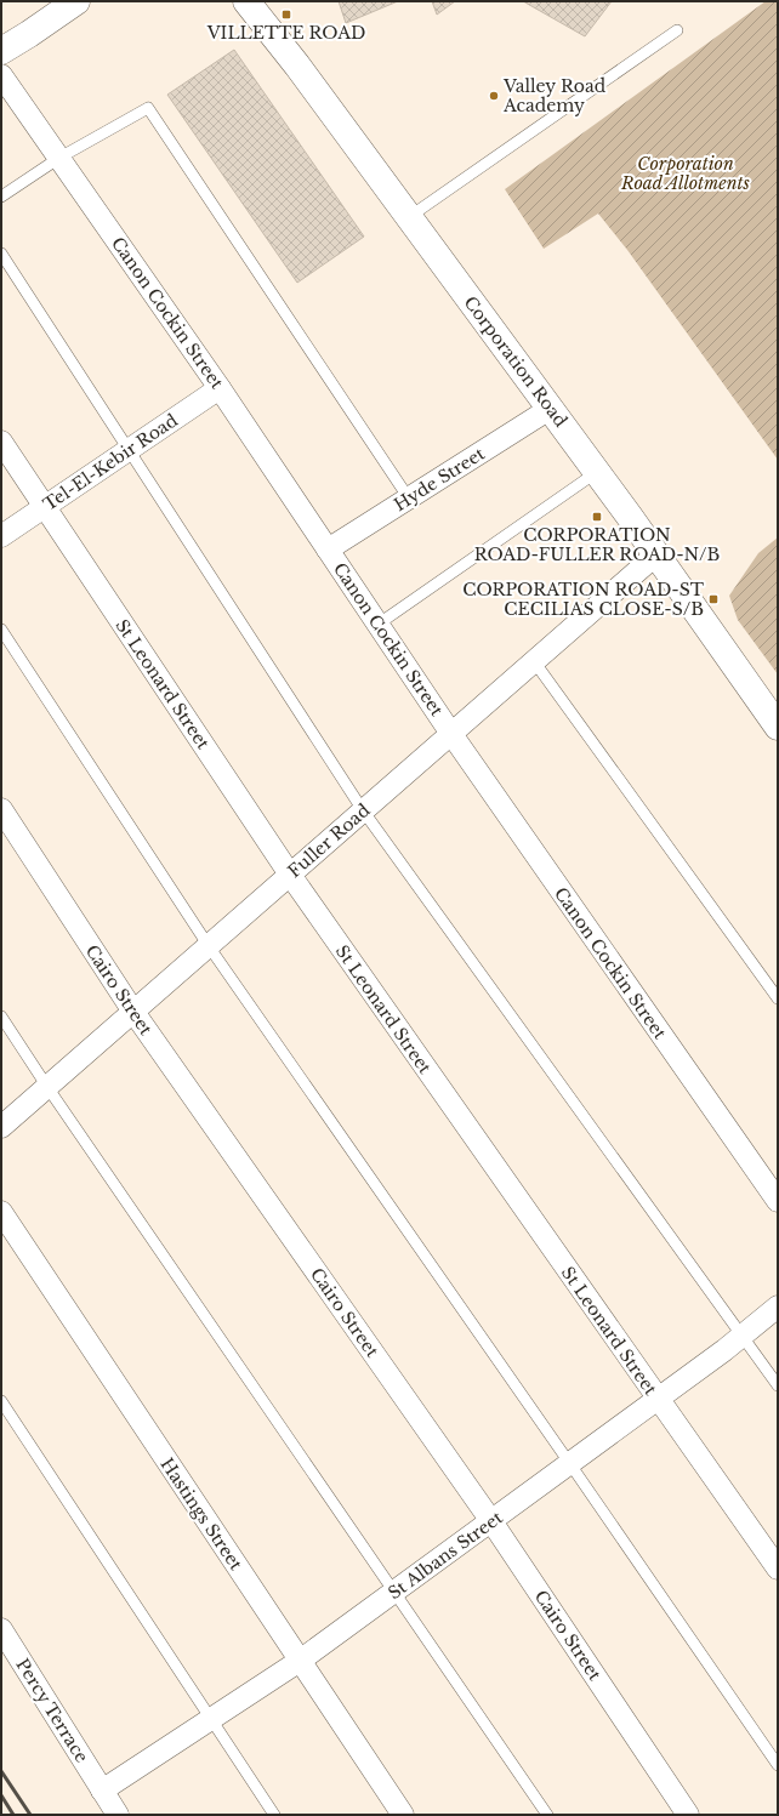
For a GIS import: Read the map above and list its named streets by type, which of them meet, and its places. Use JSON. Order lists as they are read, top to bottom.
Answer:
{
  "streets": {
    "street": [
      "Canon Cockin Street",
      "Corporation Road",
      "Tel-El-Kebir Road",
      "Hyde Street",
      "St Leonard Street",
      "Fuller Road",
      "Cairo Street",
      "Hastings Street",
      "St Albans Street",
      "Percy Terrace"
    ]
  },
  "crossings": [
    ["Canon Cockin Street", "Tel-El-Kebir Road"],
    ["Canon Cockin Street", "Hyde Street"],
    ["Canon Cockin Street", "Fuller Road"],
    ["Corporation Road", "Hyde Street"],
    ["Corporation Road", "Fuller Road"],
    ["Tel-El-Kebir Road", "St Leonard Street"],
    ["St Leonard Street", "Fuller Road"],
    ["St Leonard Street", "St Albans Street"],
    ["Fuller Road", "Cairo Street"],
    ["Cairo Street", "St Albans Street"],
    ["Hastings Street", "St Albans Street"],
    ["St Albans Street", "Percy Terrace"]
  ],
  "parks": ["Corporation Road Allotments"],
  "places": {
    "transit": ["VILLETTE ROAD", "CORPORATION ROAD-FULLER ROAD-N/B", "CORPORATION ROAD-ST CECILIAS CLOSE-S/B"],
    "other": ["Valley Road Academy"]
  }
}
